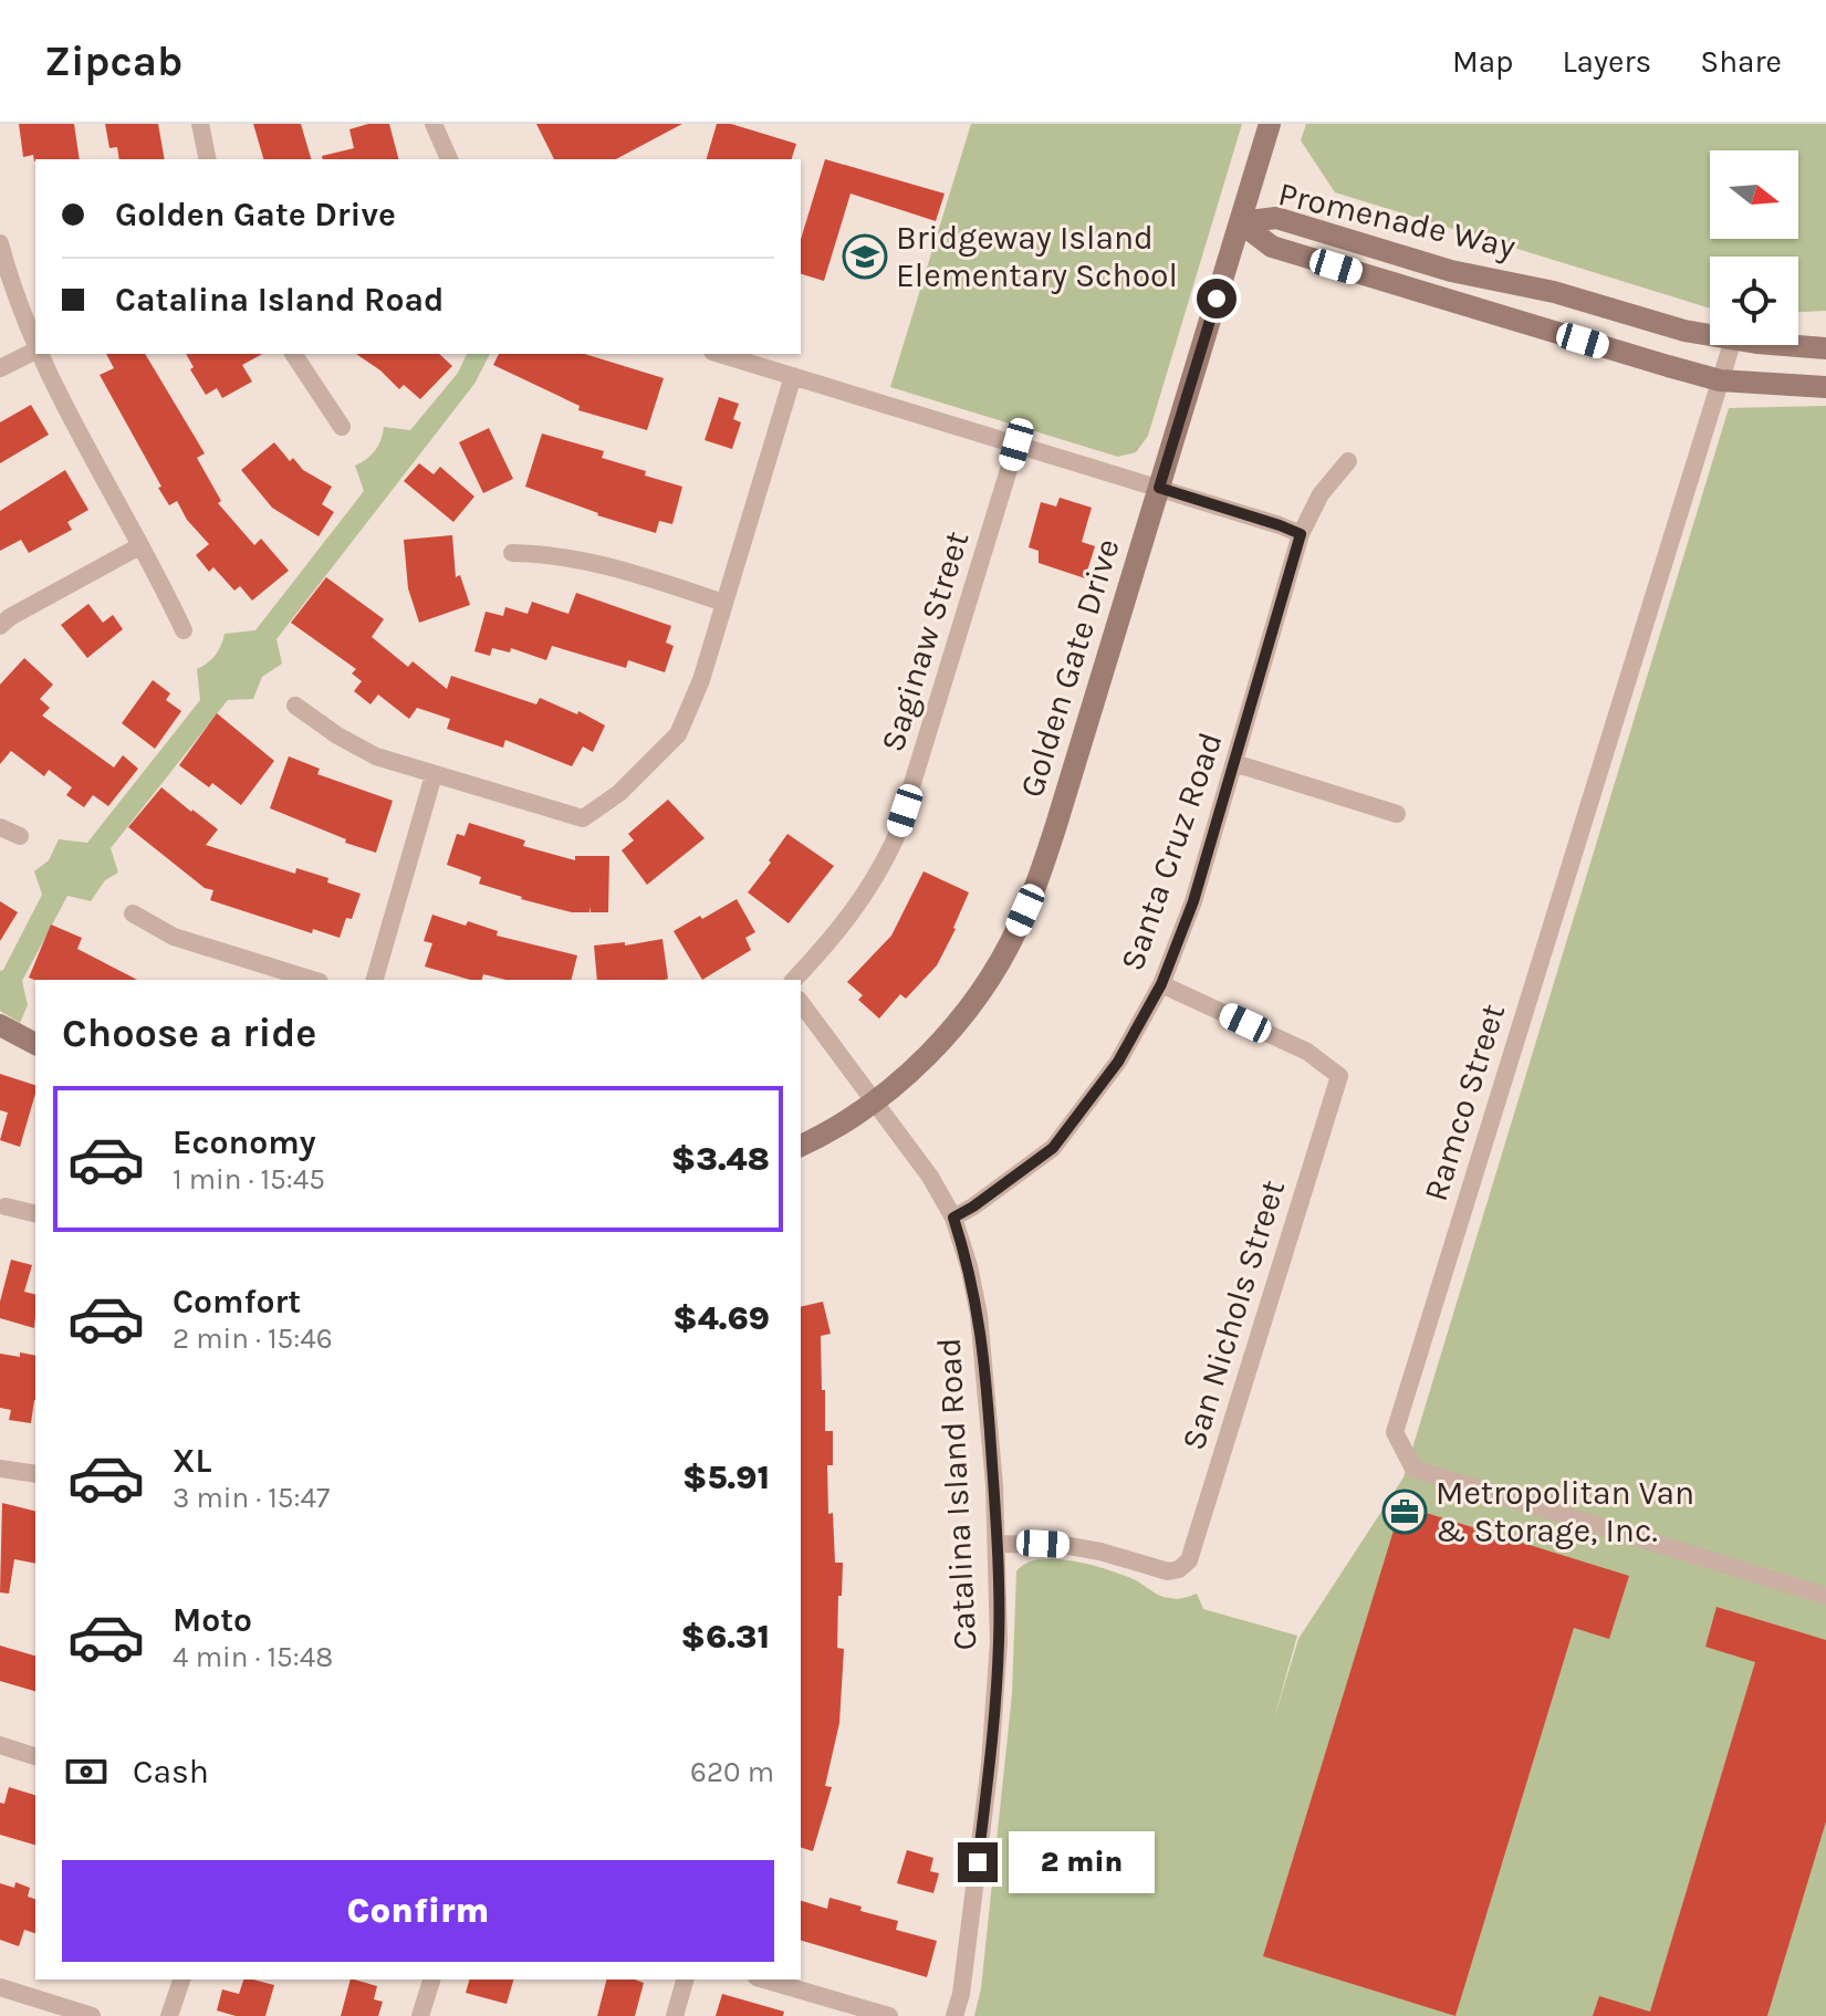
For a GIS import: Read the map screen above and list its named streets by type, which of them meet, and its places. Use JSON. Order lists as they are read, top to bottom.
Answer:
{
  "streets": {
    "street": [
      "Promenade Way",
      "Saginaw Street",
      "Golden Gate Drive",
      "Santa Cruz Road",
      "Ramco Street",
      "San Nichols Street",
      "Catalina Island Road"
    ]
  },
  "crossings": [
    ["Promenade Way", "Golden Gate Drive"],
    ["Promenade Way", "Ramco Street"],
    ["Golden Gate Drive", "Catalina Island Road"],
    ["Santa Cruz Road", "San Nichols Street"],
    ["Santa Cruz Road", "Catalina Island Road"],
    ["San Nichols Street", "Catalina Island Road"]
  ],
  "places": {
    "school or university": ["Bridgeway Island Elementary School"],
    "office": ["Metropolitan Van & Storage, Inc."]
  },
  "north": "right",
  "page": {
    "header": "Zipcab",
    "nav": ["Map", "Layers", "Share"],
    "banner": ["Golden Gate Drive", "Catalina Island Road"],
    "heading": "Choose a ride",
    "list": [
      {
        "name": "Economy",
        "note": "1 min · 15:45",
        "value": "$3.48"
      },
      {
        "name": "Comfort",
        "note": "2 min · 15:46",
        "value": "$4.69"
      },
      {
        "name": "XL",
        "note": "3 min · 15:47",
        "value": "$5.91"
      },
      {
        "name": "Moto",
        "note": "4 min · 15:48",
        "value": "$6.31"
      }
    ],
    "pay": ["Cash", "620 m"],
    "bubble": "2 min",
    "buttons": "Confirm"
  }
}
